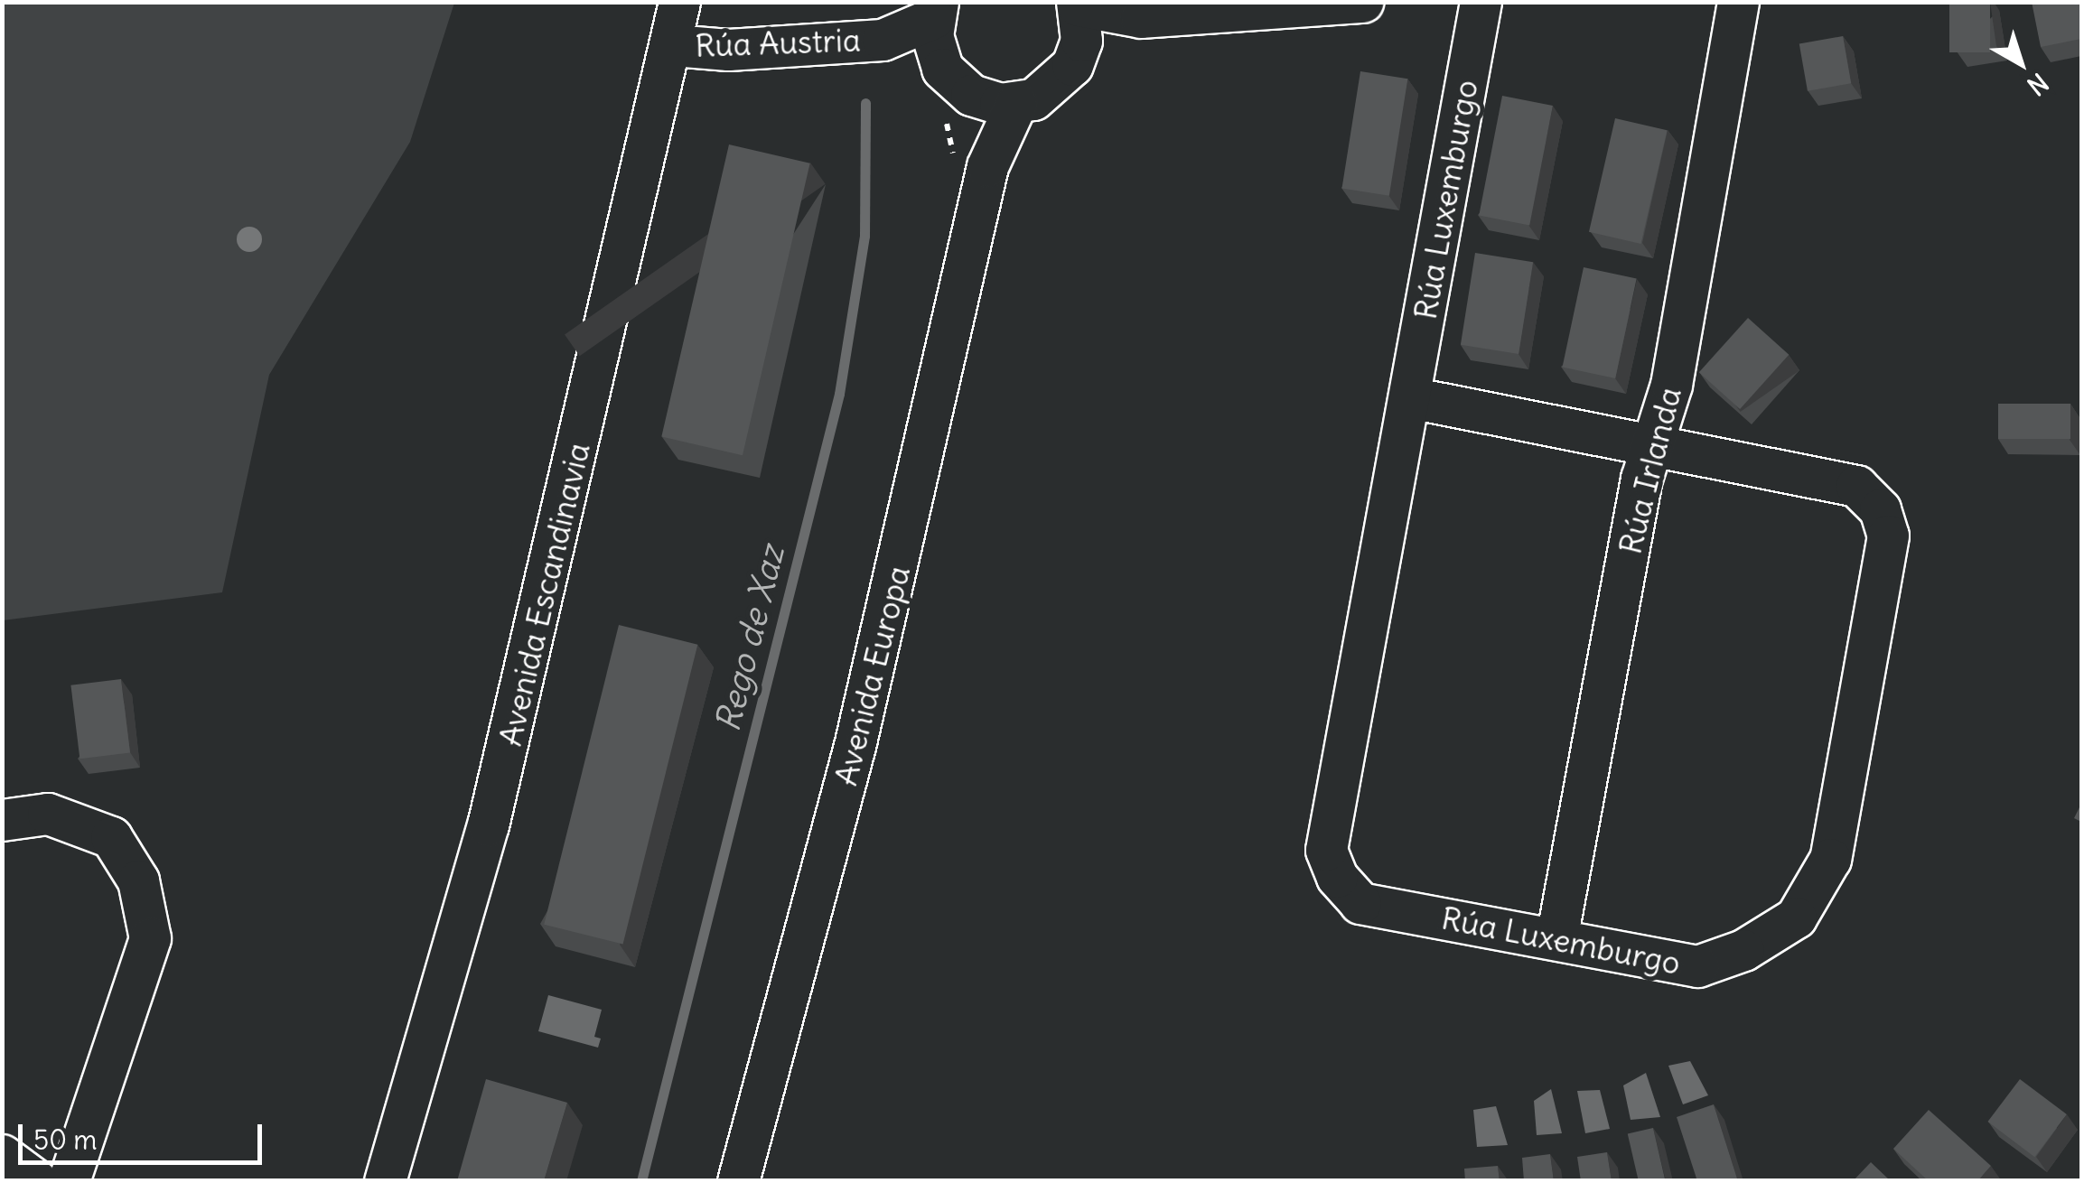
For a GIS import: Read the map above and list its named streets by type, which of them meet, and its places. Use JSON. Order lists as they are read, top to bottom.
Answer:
{
  "streets": {
    "street": [
      "Rúa Austria",
      "Rúa Luxemburgo",
      "Rúa Irlanda",
      "Avenida Escandinavia",
      "Avenida Europa"
    ]
  },
  "crossings": [
    ["Rúa Austria", "Avenida Escandinavia"],
    ["Rúa Luxemburgo", "Rúa Irlanda"]
  ],
  "water": ["Rego de Xaz"],
  "scale_bar": "50 m",
  "north": "bottom right"
}
